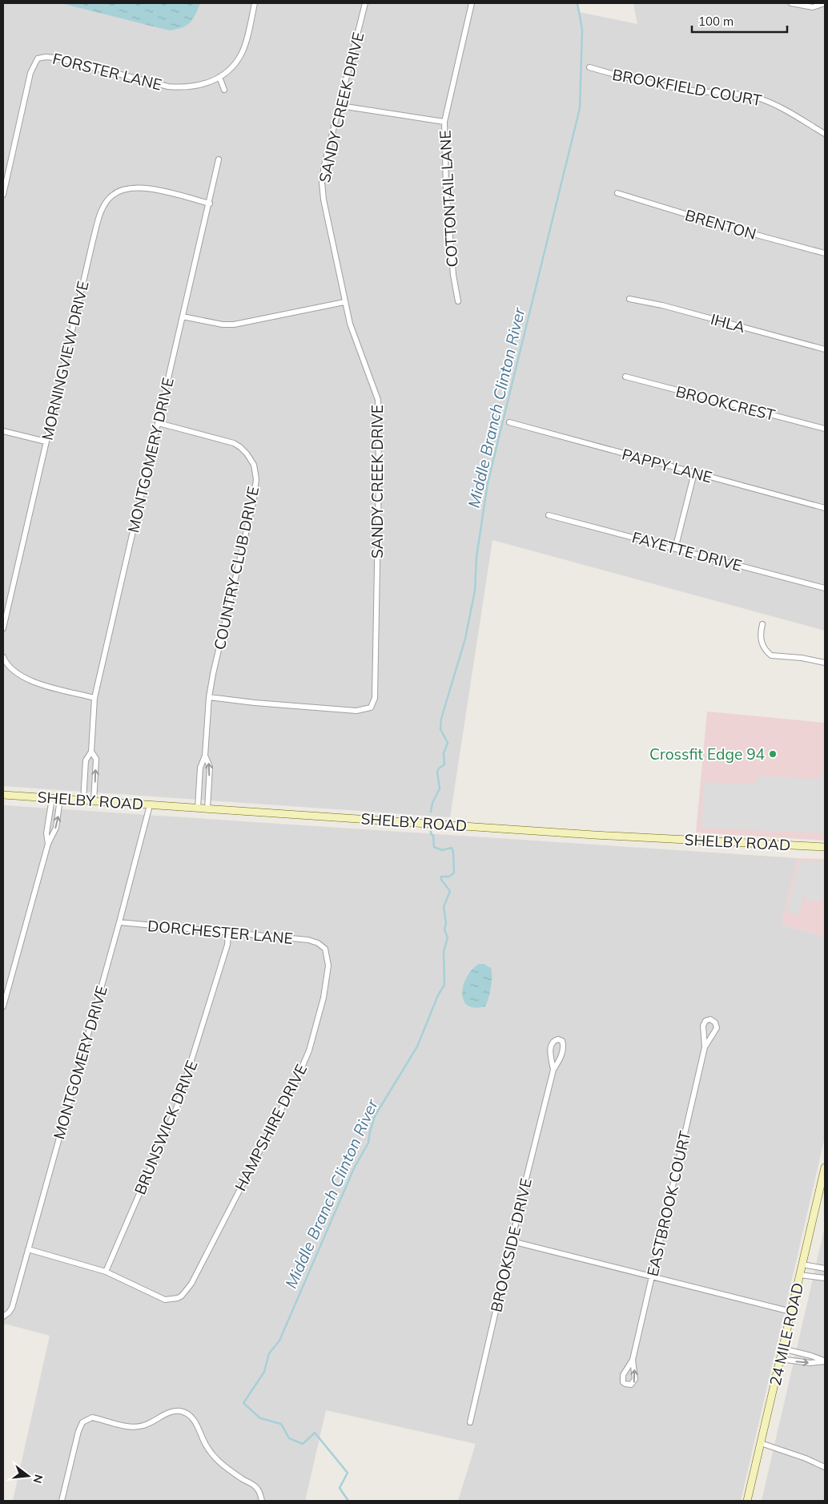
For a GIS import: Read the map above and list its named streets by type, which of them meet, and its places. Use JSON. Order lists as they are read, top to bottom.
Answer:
{
  "streets": {
    "street": [
      "FORSTER LANE",
      "BROOKFIELD COURT",
      "SANDY CREEK DRIVE",
      "COTTONTAIL LANE",
      "BRENTON",
      "IHLA",
      "MORNINGVIEW DRIVE",
      "BROOKCREST",
      "MONTGOMERY DRIVE",
      "PAPPY LANE",
      "FAYETTE DRIVE",
      "COUNTRY CLUB DRIVE",
      "SHELBY ROAD",
      "DORCHESTER LANE",
      "BRUNSWICK DRIVE",
      "HAMPSHIRE DRIVE",
      "EASTBROOK COURT",
      "BROOKSIDE DRIVE",
      "24 MILE ROAD"
    ]
  },
  "crossings": [
    ["SANDY CREEK DRIVE", "COUNTRY CLUB DRIVE"],
    ["MORNINGVIEW DRIVE", "MONTGOMERY DRIVE"],
    ["MONTGOMERY DRIVE", "COUNTRY CLUB DRIVE"],
    ["MONTGOMERY DRIVE", "SHELBY ROAD"],
    ["MONTGOMERY DRIVE", "DORCHESTER LANE"],
    ["COUNTRY CLUB DRIVE", "SHELBY ROAD"],
    ["DORCHESTER LANE", "BRUNSWICK DRIVE"],
    ["DORCHESTER LANE", "HAMPSHIRE DRIVE"],
    ["BRUNSWICK DRIVE", "HAMPSHIRE DRIVE"]
  ],
  "water": ["Middle Branch Clinton River"],
  "places": ["Crossfit Edge 94"],
  "scale_bar": "100 m",
  "north": "right"
}
